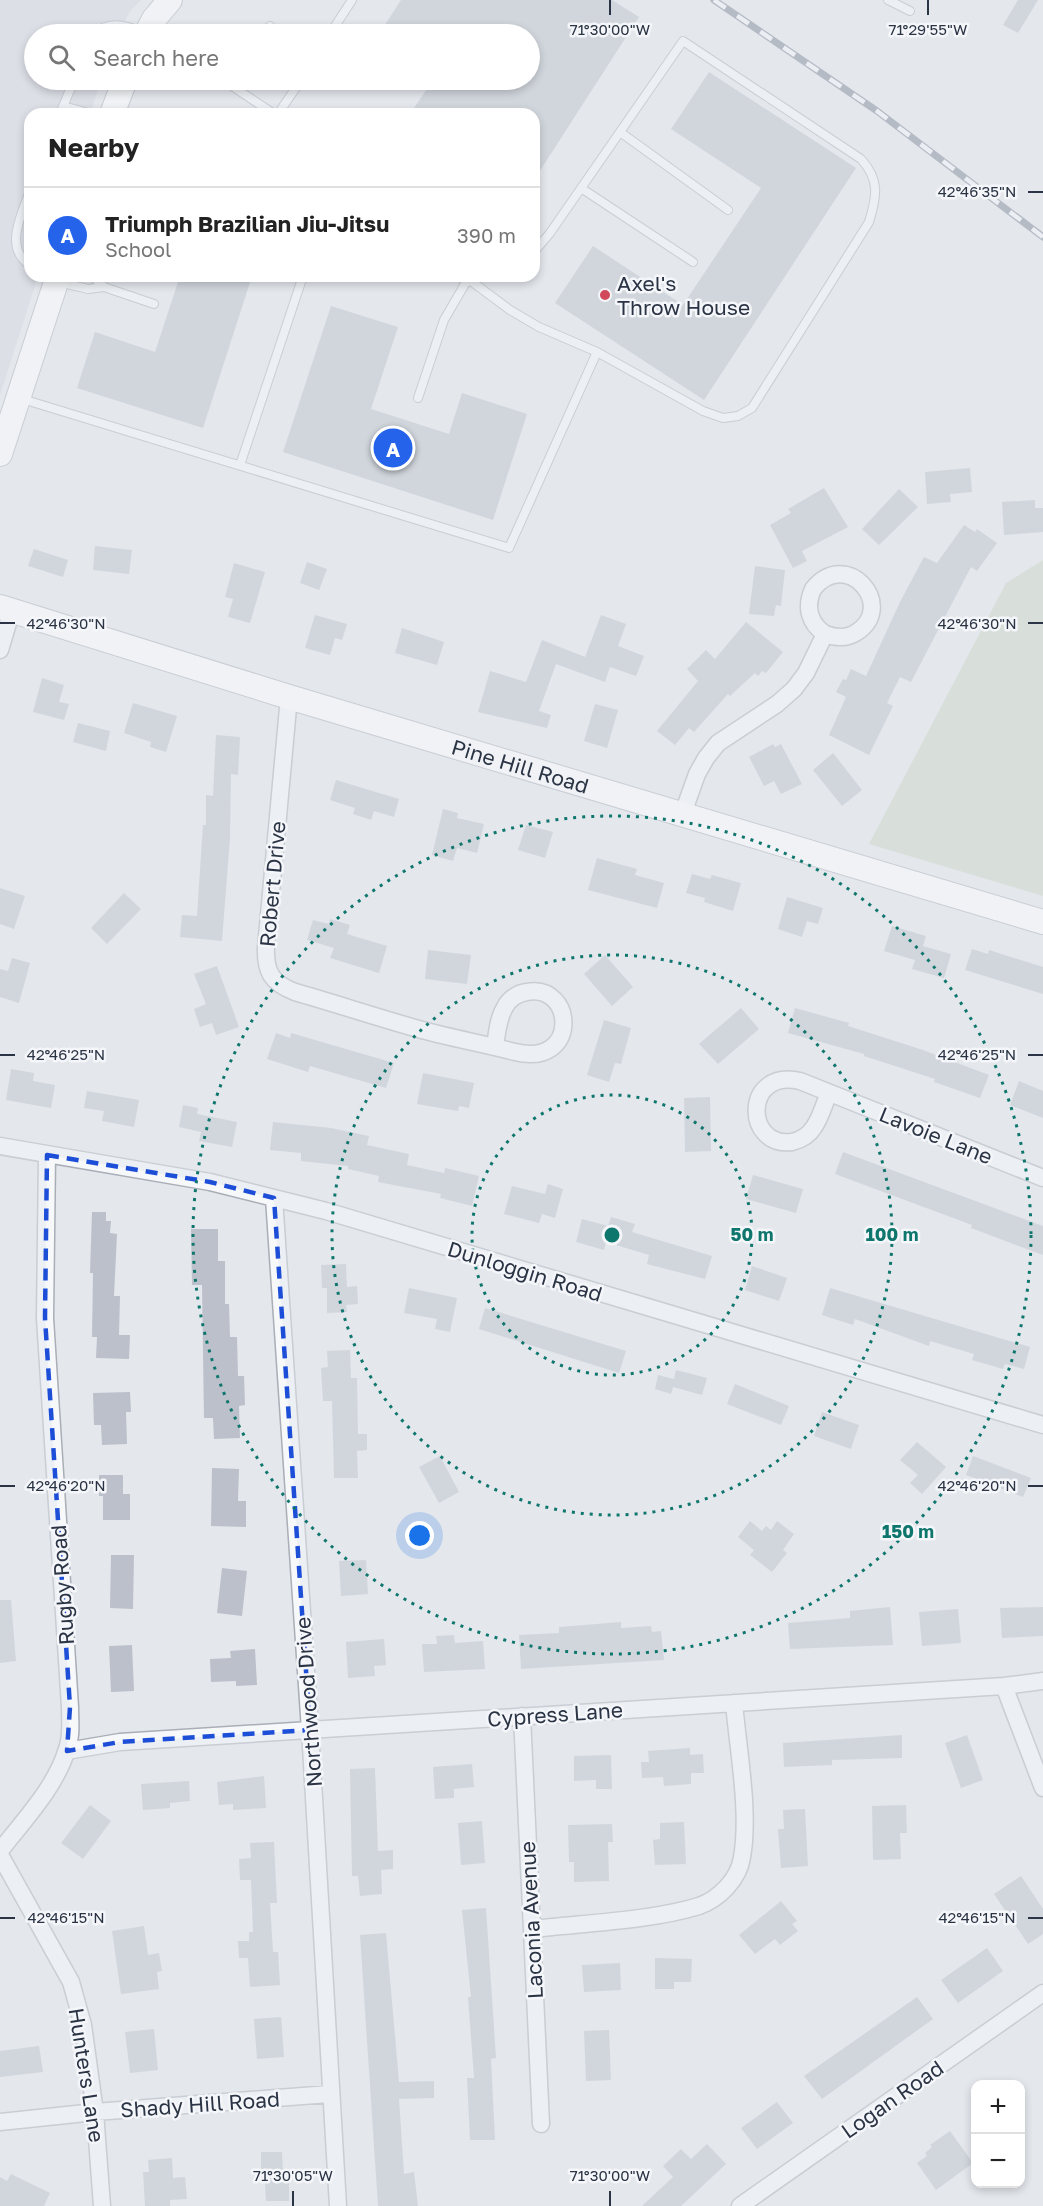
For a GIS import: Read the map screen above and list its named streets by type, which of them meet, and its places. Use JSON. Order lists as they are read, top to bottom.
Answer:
{
  "streets": {
    "street": [
      "Pine Hill Road",
      "Robert Drive",
      "Lavoie Lane",
      "Dunloggin Road",
      "Rugby Road",
      "Northwood Drive",
      "Cypress Lane",
      "Laconia Avenue",
      "Hunters Lane",
      "Logan Road",
      "Shady Hill Road"
    ]
  },
  "crossings": [
    ["Pine Hill Road", "Robert Drive"],
    ["Dunloggin Road", "Rugby Road"],
    ["Dunloggin Road", "Northwood Drive"],
    ["Rugby Road", "Cypress Lane"],
    ["Rugby Road", "Hunters Lane"],
    ["Northwood Drive", "Cypress Lane"],
    ["Northwood Drive", "Shady Hill Road"],
    ["Cypress Lane", "Laconia Avenue"],
    ["Hunters Lane", "Shady Hill Road"]
  ],
  "places": ["Axel's Throw House"],
  "page": {
    "search": "Search here",
    "heading": "Nearby",
    "list": [
      {
        "mark": "A",
        "name": "Triumph Brazilian Jiu-Jitsu",
        "note": "School",
        "value": "390 m"
      }
    ],
    "pins": "A",
    "map_buttons": ["+", "−"]
  },
  "coordinates": [
    "71°30'00\"W",
    "71°29'55\"W",
    "42°46'35\"N",
    "42°46'30\"N",
    "42°46'25\"N",
    "42°46'20\"N",
    "42°46'15\"N",
    "71°30'05\"W"
  ],
  "rings": ["50 m", "100 m", "150 m"]
}
